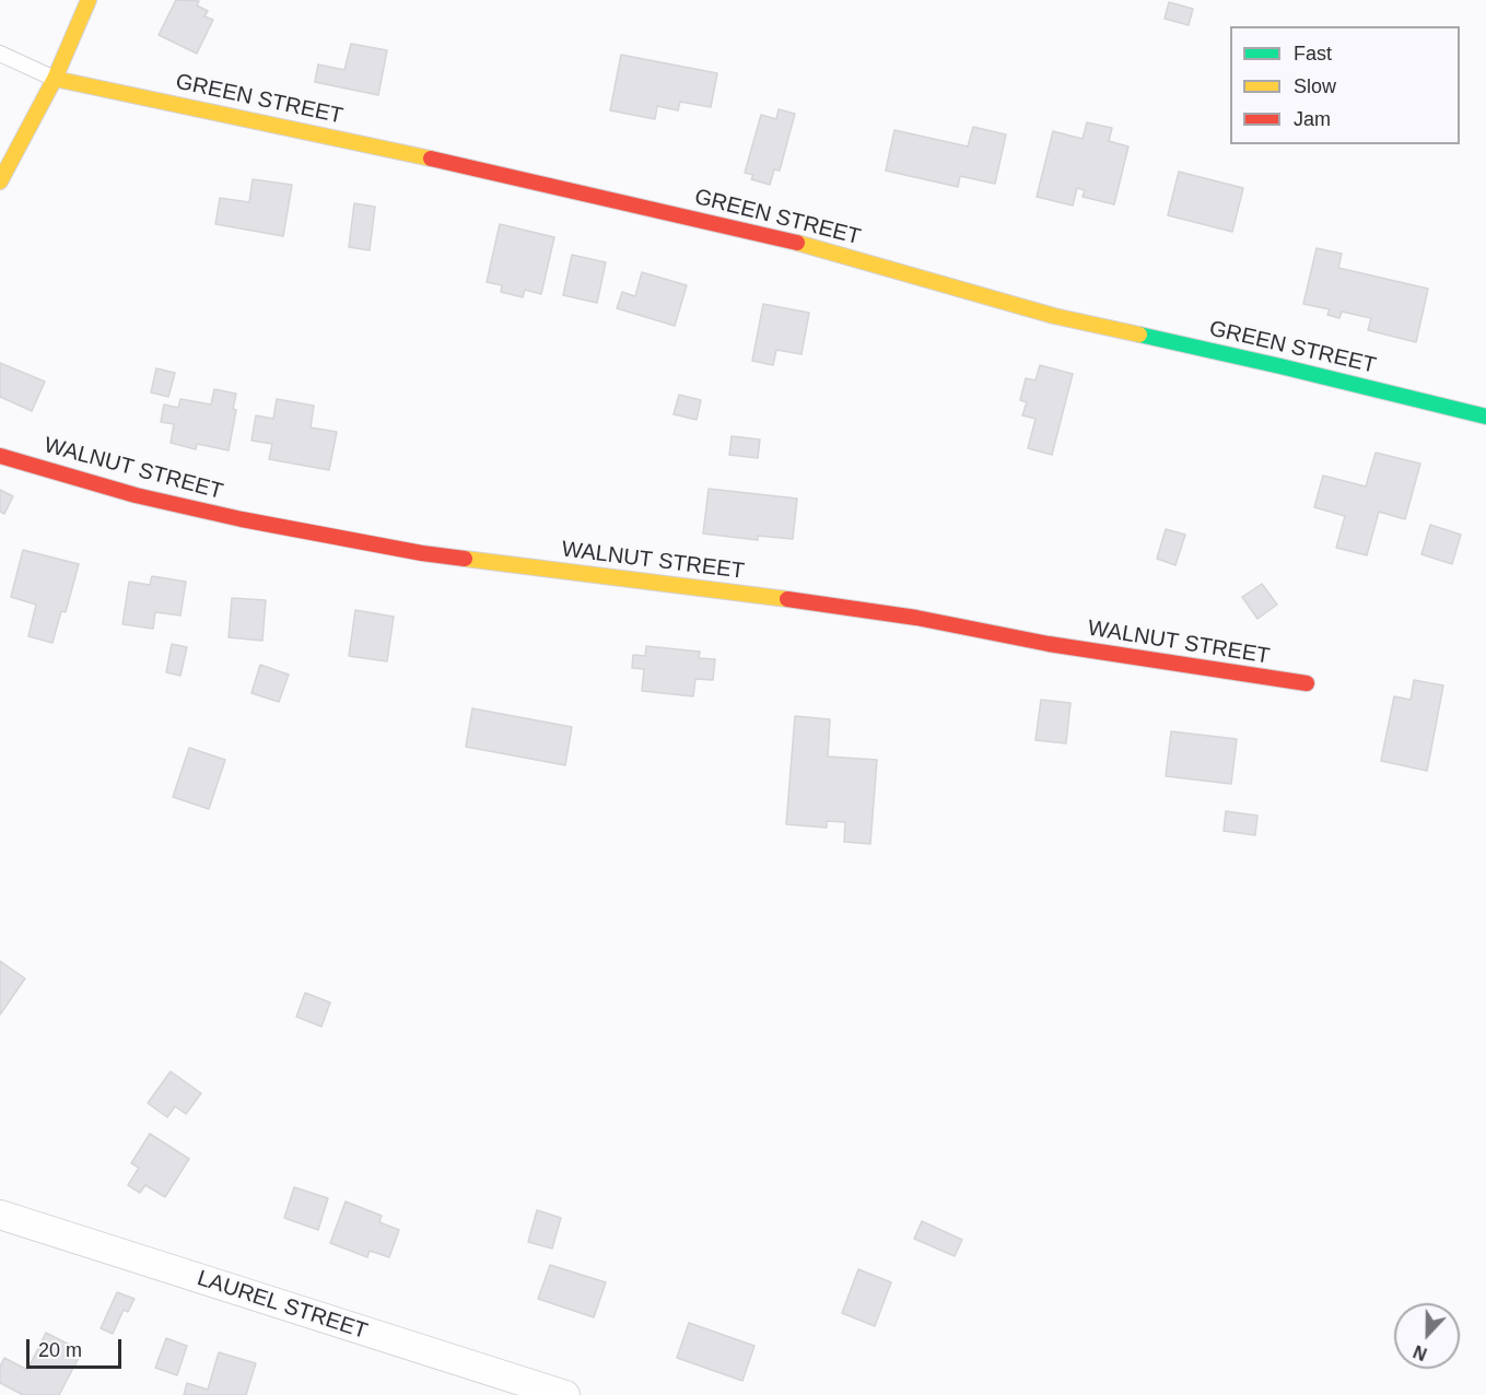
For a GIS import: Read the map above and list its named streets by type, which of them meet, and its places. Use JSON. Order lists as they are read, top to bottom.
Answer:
{
  "streets": {
    "street": ["GREEN STREET", "WALNUT STREET", "LAUREL STREET"]
  },
  "legend": ["Fast", "Slow", "Jam"],
  "scale_bar": "20 m",
  "north": "bottom"
}
